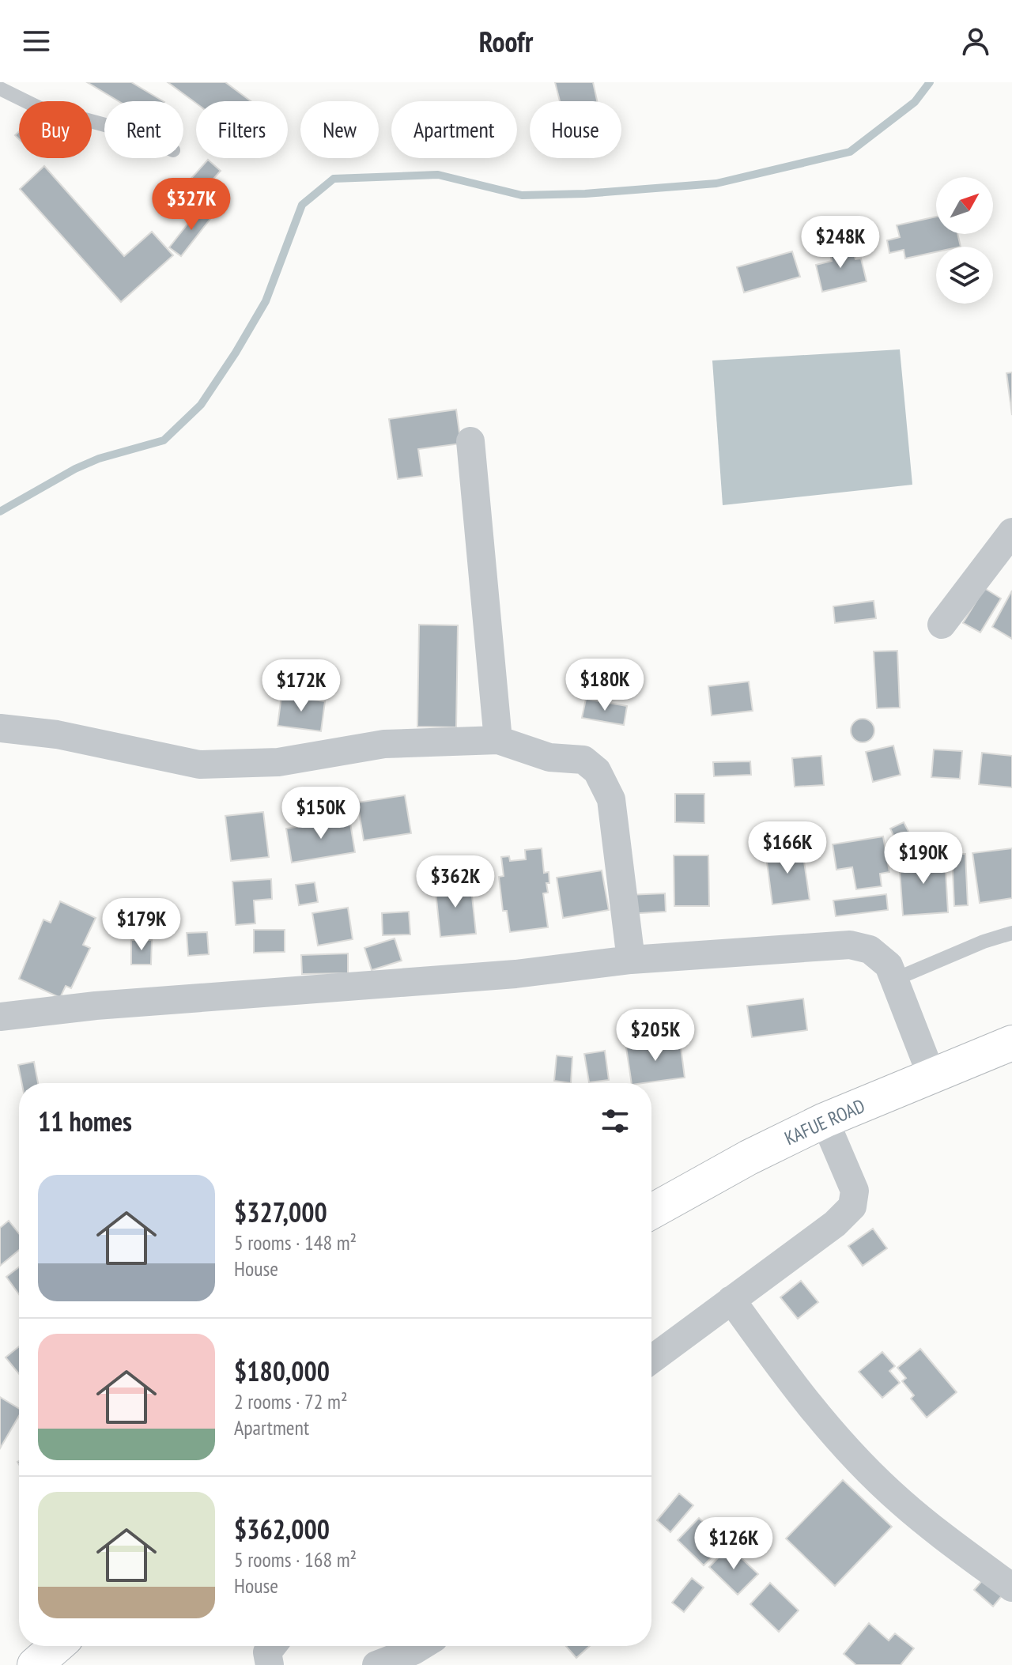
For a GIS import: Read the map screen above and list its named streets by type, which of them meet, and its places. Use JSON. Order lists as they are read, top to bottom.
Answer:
{
  "streets": {
    "highway": ["KAFUE ROAD"]
  },
  "north": "top right",
  "page": {
    "header": "Roofr",
    "chip": [
      "Buy",
      "Rent",
      "Filters",
      "New",
      "Apartment",
      "House"
    ],
    "price": [
      "$327K",
      "$248K",
      "$180K",
      "$172K",
      "$150K",
      "$166K",
      "$190K",
      "$362K",
      "$179K",
      "$205K",
      "$126K"
    ],
    "heading": "11 homes",
    "list": [
      {
        "name": "$327,000",
        "note": "5 rooms · 148 m² · House"
      },
      {
        "name": "$180,000",
        "note": "2 rooms · 72 m² · Apartment"
      },
      {
        "name": "$362,000",
        "note": "5 rooms · 168 m² · House"
      }
    ]
  }
}
